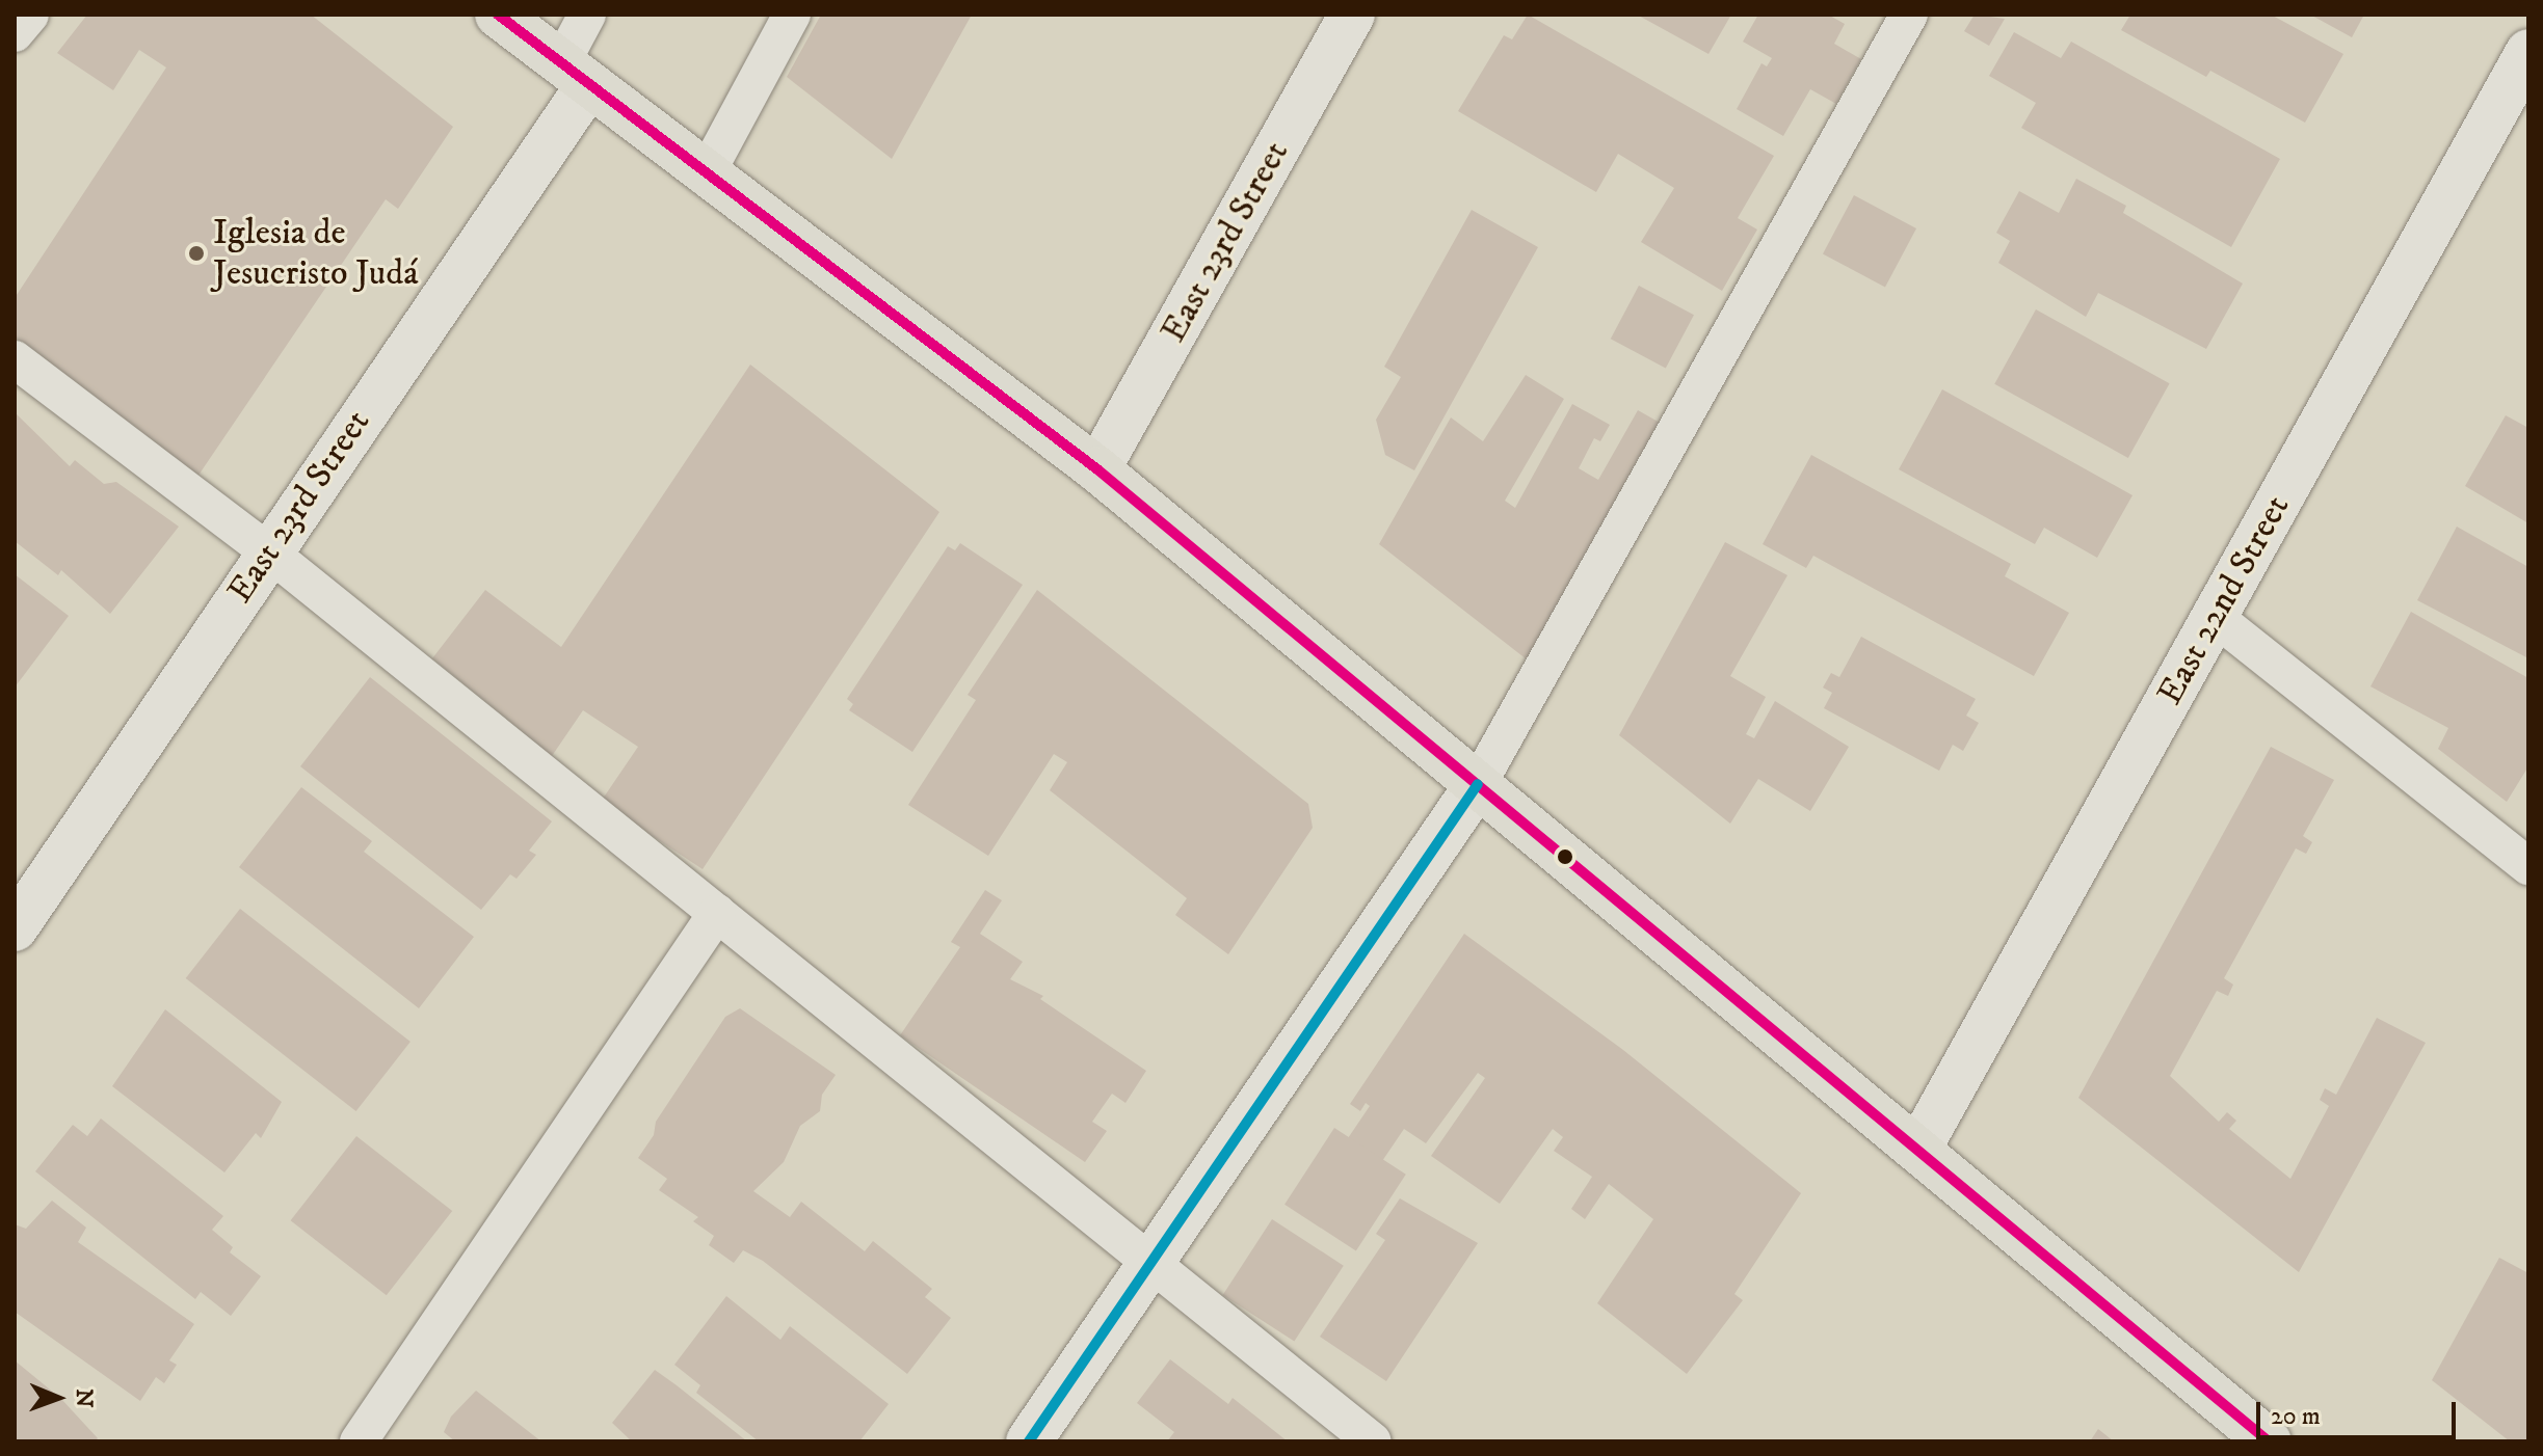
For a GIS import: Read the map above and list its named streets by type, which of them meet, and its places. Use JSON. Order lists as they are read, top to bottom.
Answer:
{
  "streets": {
    "street": ["East 23rd Street", "East 22nd Street"]
  },
  "places": ["Iglesia de Jesucristo Judá"],
  "scale_bar": "20 m",
  "north": "right"
}
